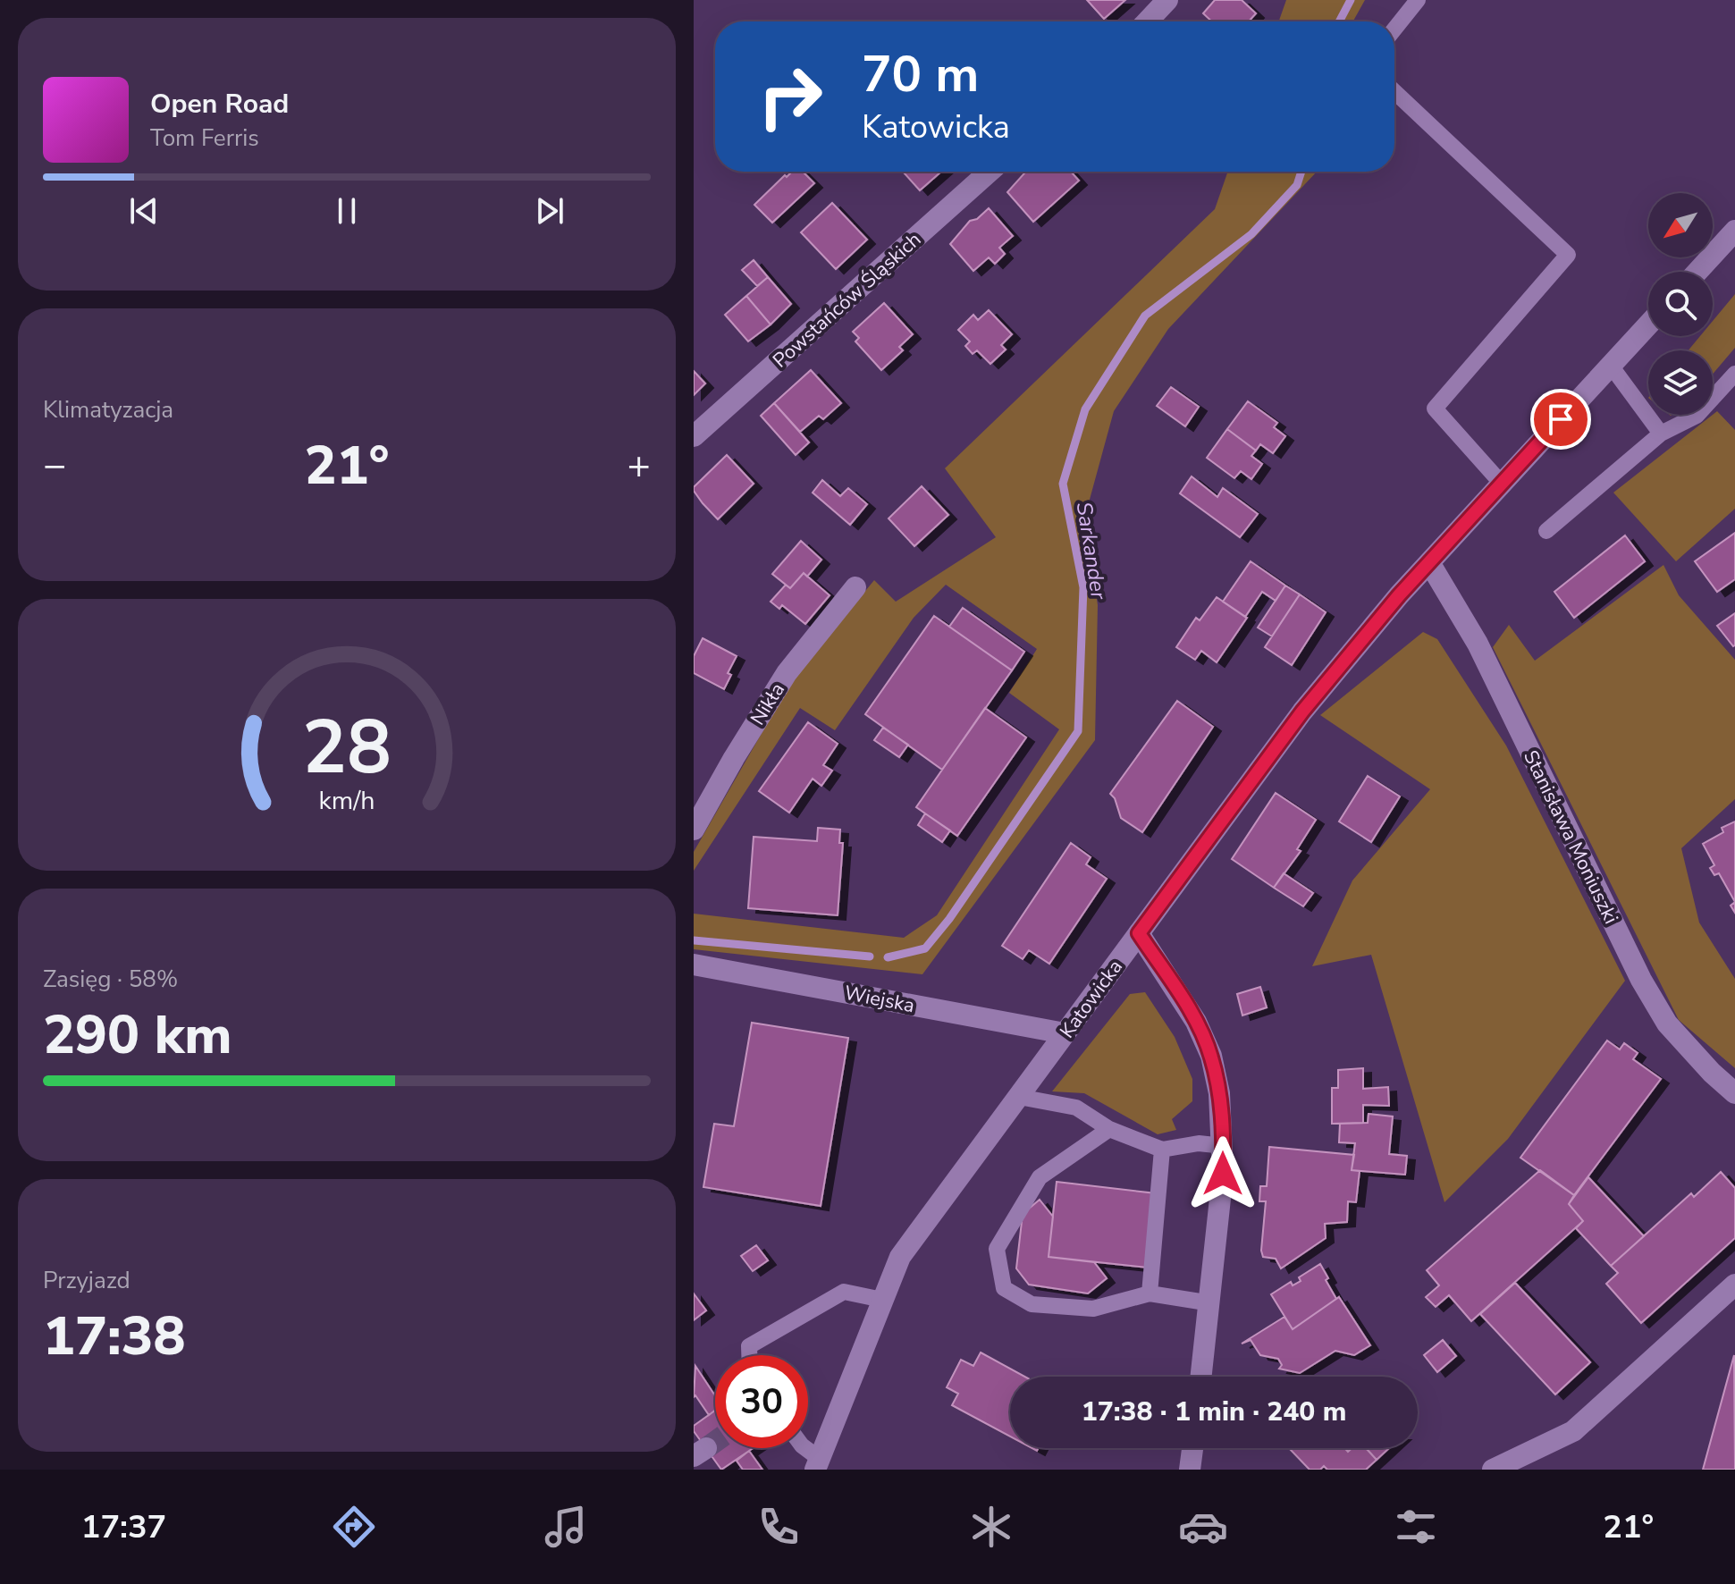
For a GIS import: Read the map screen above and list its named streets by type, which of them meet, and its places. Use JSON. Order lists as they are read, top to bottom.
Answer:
{
  "streets": {
    "street": [
      "Powstańców Śląskich",
      "Nikła",
      "Stanisława Moniuszki",
      "Wiejska",
      "Katowicka"
    ]
  },
  "crossings": [
    ["Stanisława Moniuszki", "Katowicka"],
    ["Wiejska", "Katowicka"]
  ],
  "water": ["Sarkander"],
  "north": "bottom left",
  "page": {
    "turn": ["70 m", "Katowicka"],
    "song": ["Open Road", "Tom Ferris"],
    "tile": [
      "Klimatyzacja",
      ["Zasięg · 58%", "290 km"],
      ["Przyjazd", "17:38"]
    ],
    "heat": ["−", "21°", "+"],
    "limit": "30",
    "trip": "17:38 · 1 min · 240 m",
    "tabs": ["17:37", "21°"],
    "gauge": ["28", "km/h"]
  }
}
